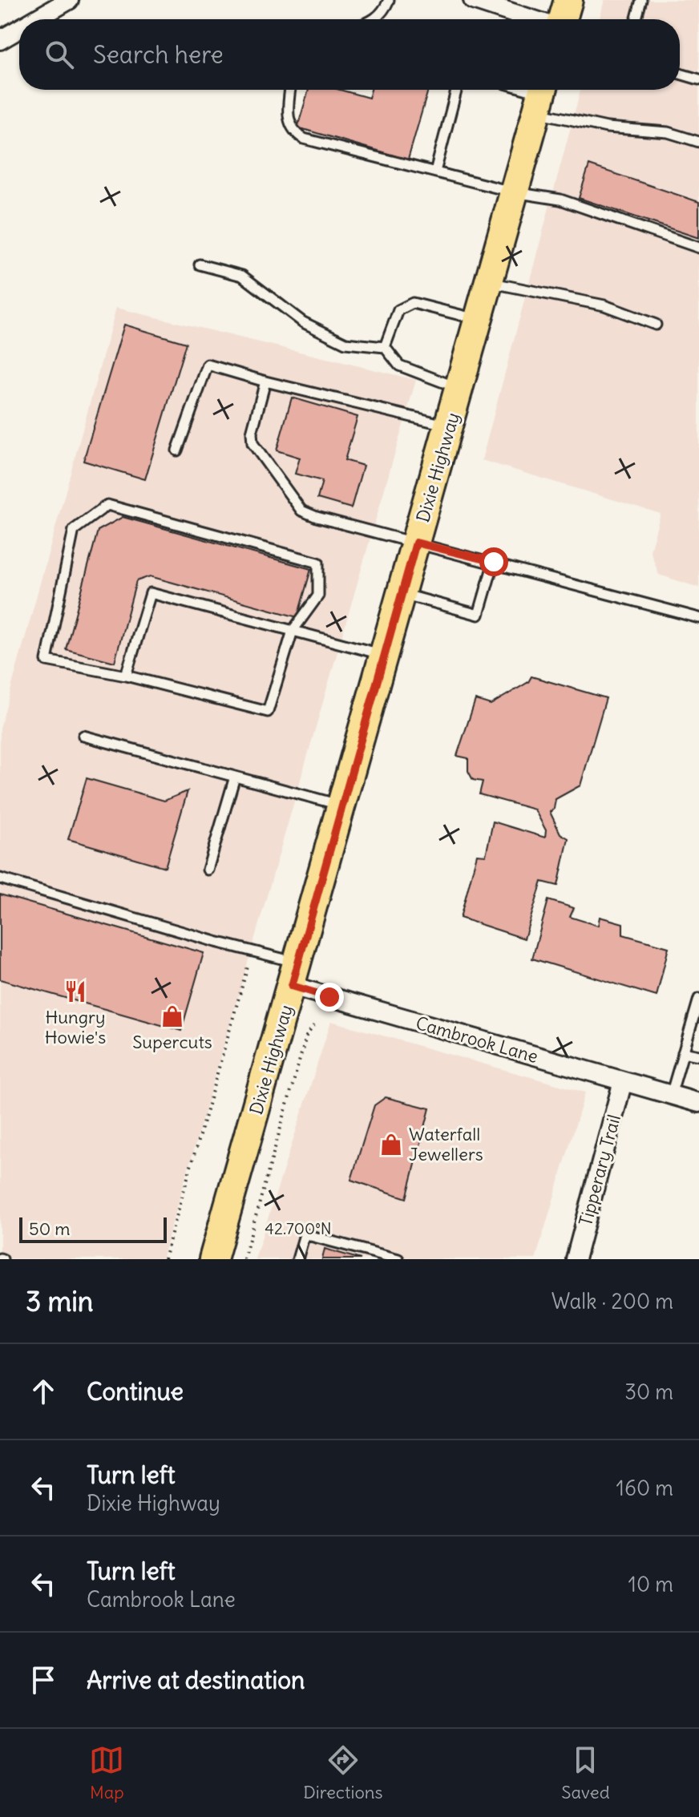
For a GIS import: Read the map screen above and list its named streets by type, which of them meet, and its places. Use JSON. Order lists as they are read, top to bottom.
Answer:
{
  "streets": {
    "main road": ["Dixie Highway"],
    "street": ["Cambrook Lane", "Tipperary Trail"]
  },
  "crossings": [
    ["Dixie Highway", "Cambrook Lane"],
    ["Cambrook Lane", "Tipperary Trail"]
  ],
  "places": {
    "restaurant": ["Hungry Howie's"],
    "shop": ["Supercuts", "Waterfall Jewellers"]
  },
  "scale_bar": "50 m",
  "page": {
    "search": "Search here",
    "scale": "50 m",
    "heading": ["3 min", "Walk · 200 m"],
    "list": [
      ["Continue", "30 m"],
      ["Turn left", "Dixie Highway", "160 m"],
      ["Turn left", "Cambrook Lane", "10 m"],
      "Arrive at destination"
    ],
    "nav": ["Map", "Directions", "Saved"]
  },
  "coordinates": ["42.700°N"]
}
